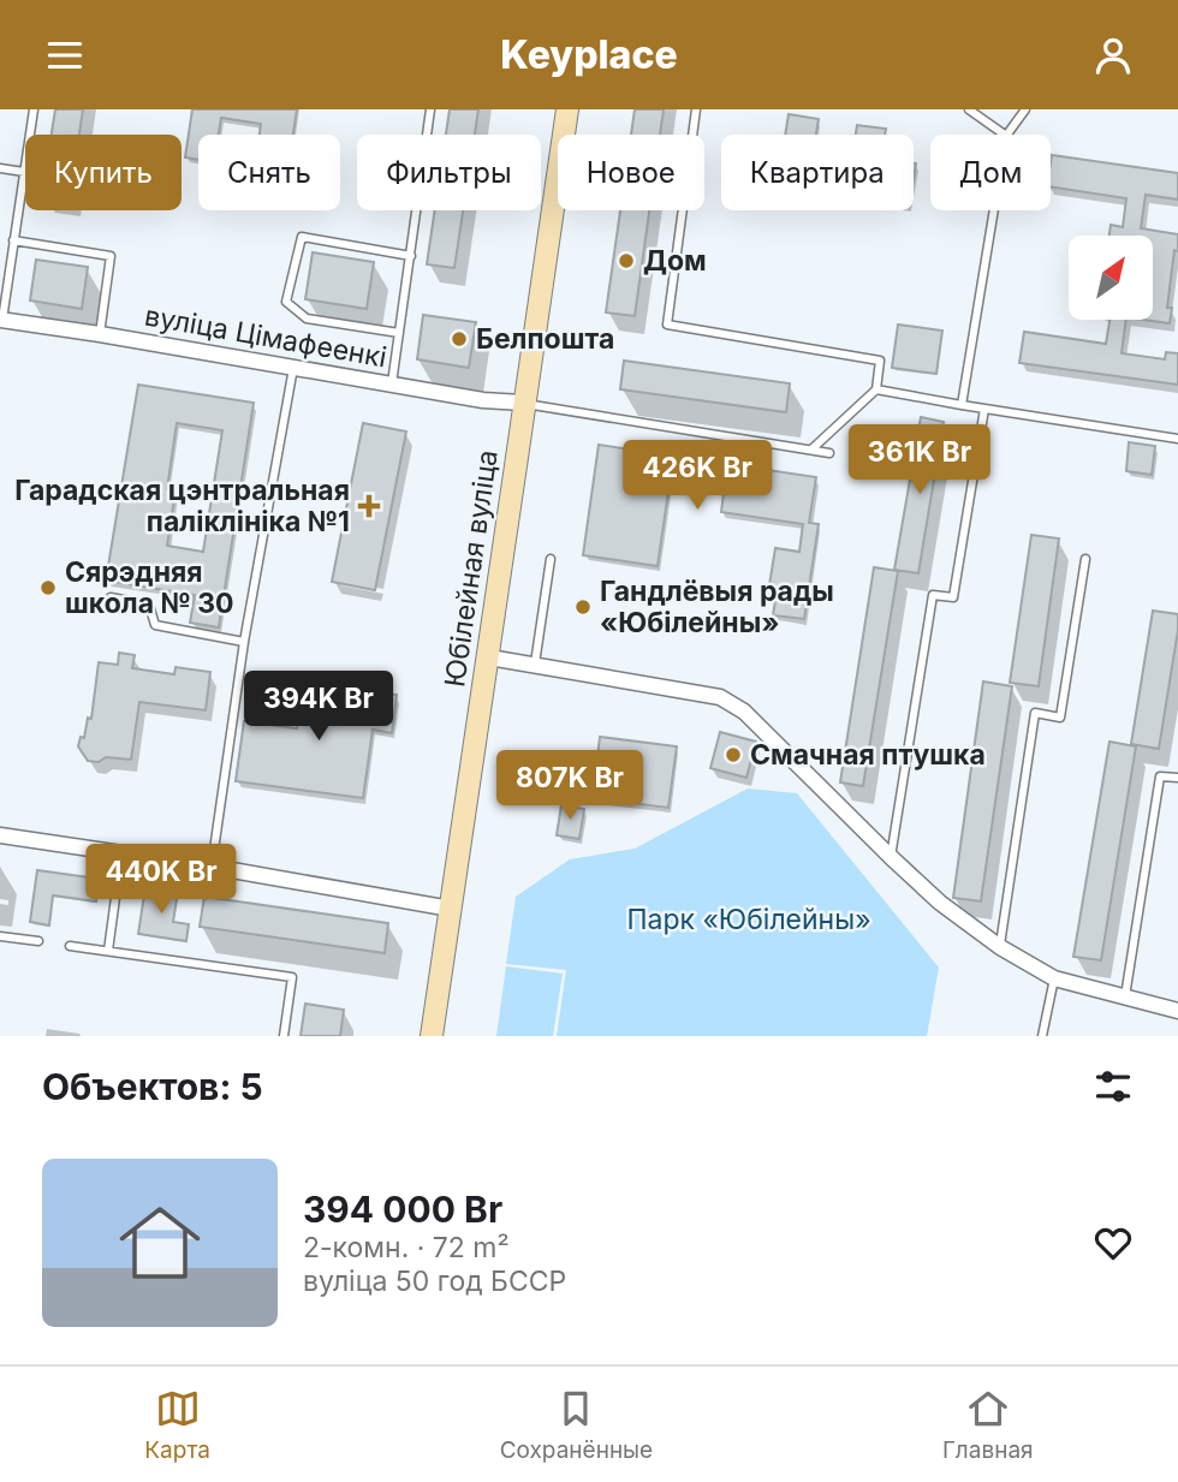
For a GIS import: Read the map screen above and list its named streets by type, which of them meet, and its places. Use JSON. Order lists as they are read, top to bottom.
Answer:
{
  "streets": {
    "main road": ["Юбілейная вуліца"],
    "street": ["вуліца Цімафеенкі"]
  },
  "crossings": [
    ["вуліца Цімафеенкі", "Юбілейная вуліца"]
  ],
  "parks": ["Парк «Юбілейны»"],
  "places": {
    "other": [
      "Дом",
      "Белпошта",
      "Сярэдняя школа № 30",
      "Гандлёвыя рады «Юбілейны»",
      "Смачная птушка"
    ],
    "health": ["Гарадская цэнтральная паліклініка №1"]
  },
  "north": "top right",
  "page": {
    "header": "Keyplace",
    "chip": [
      "Купить",
      "Снять",
      "Фильтры",
      "Новое",
      "Квартира",
      "Дом"
    ],
    "price": [
      "361K Br",
      "426K Br",
      "394K Br",
      "807K Br",
      "440K Br"
    ],
    "heading": "Объектов: 5",
    "list": [
      {
        "name": "394 000 Br",
        "note": "2-комн. · 72 m² · вуліца 50 год БССР"
      }
    ],
    "tabs": ["Карта", "Сохранённые", "Главная"]
  }
}
